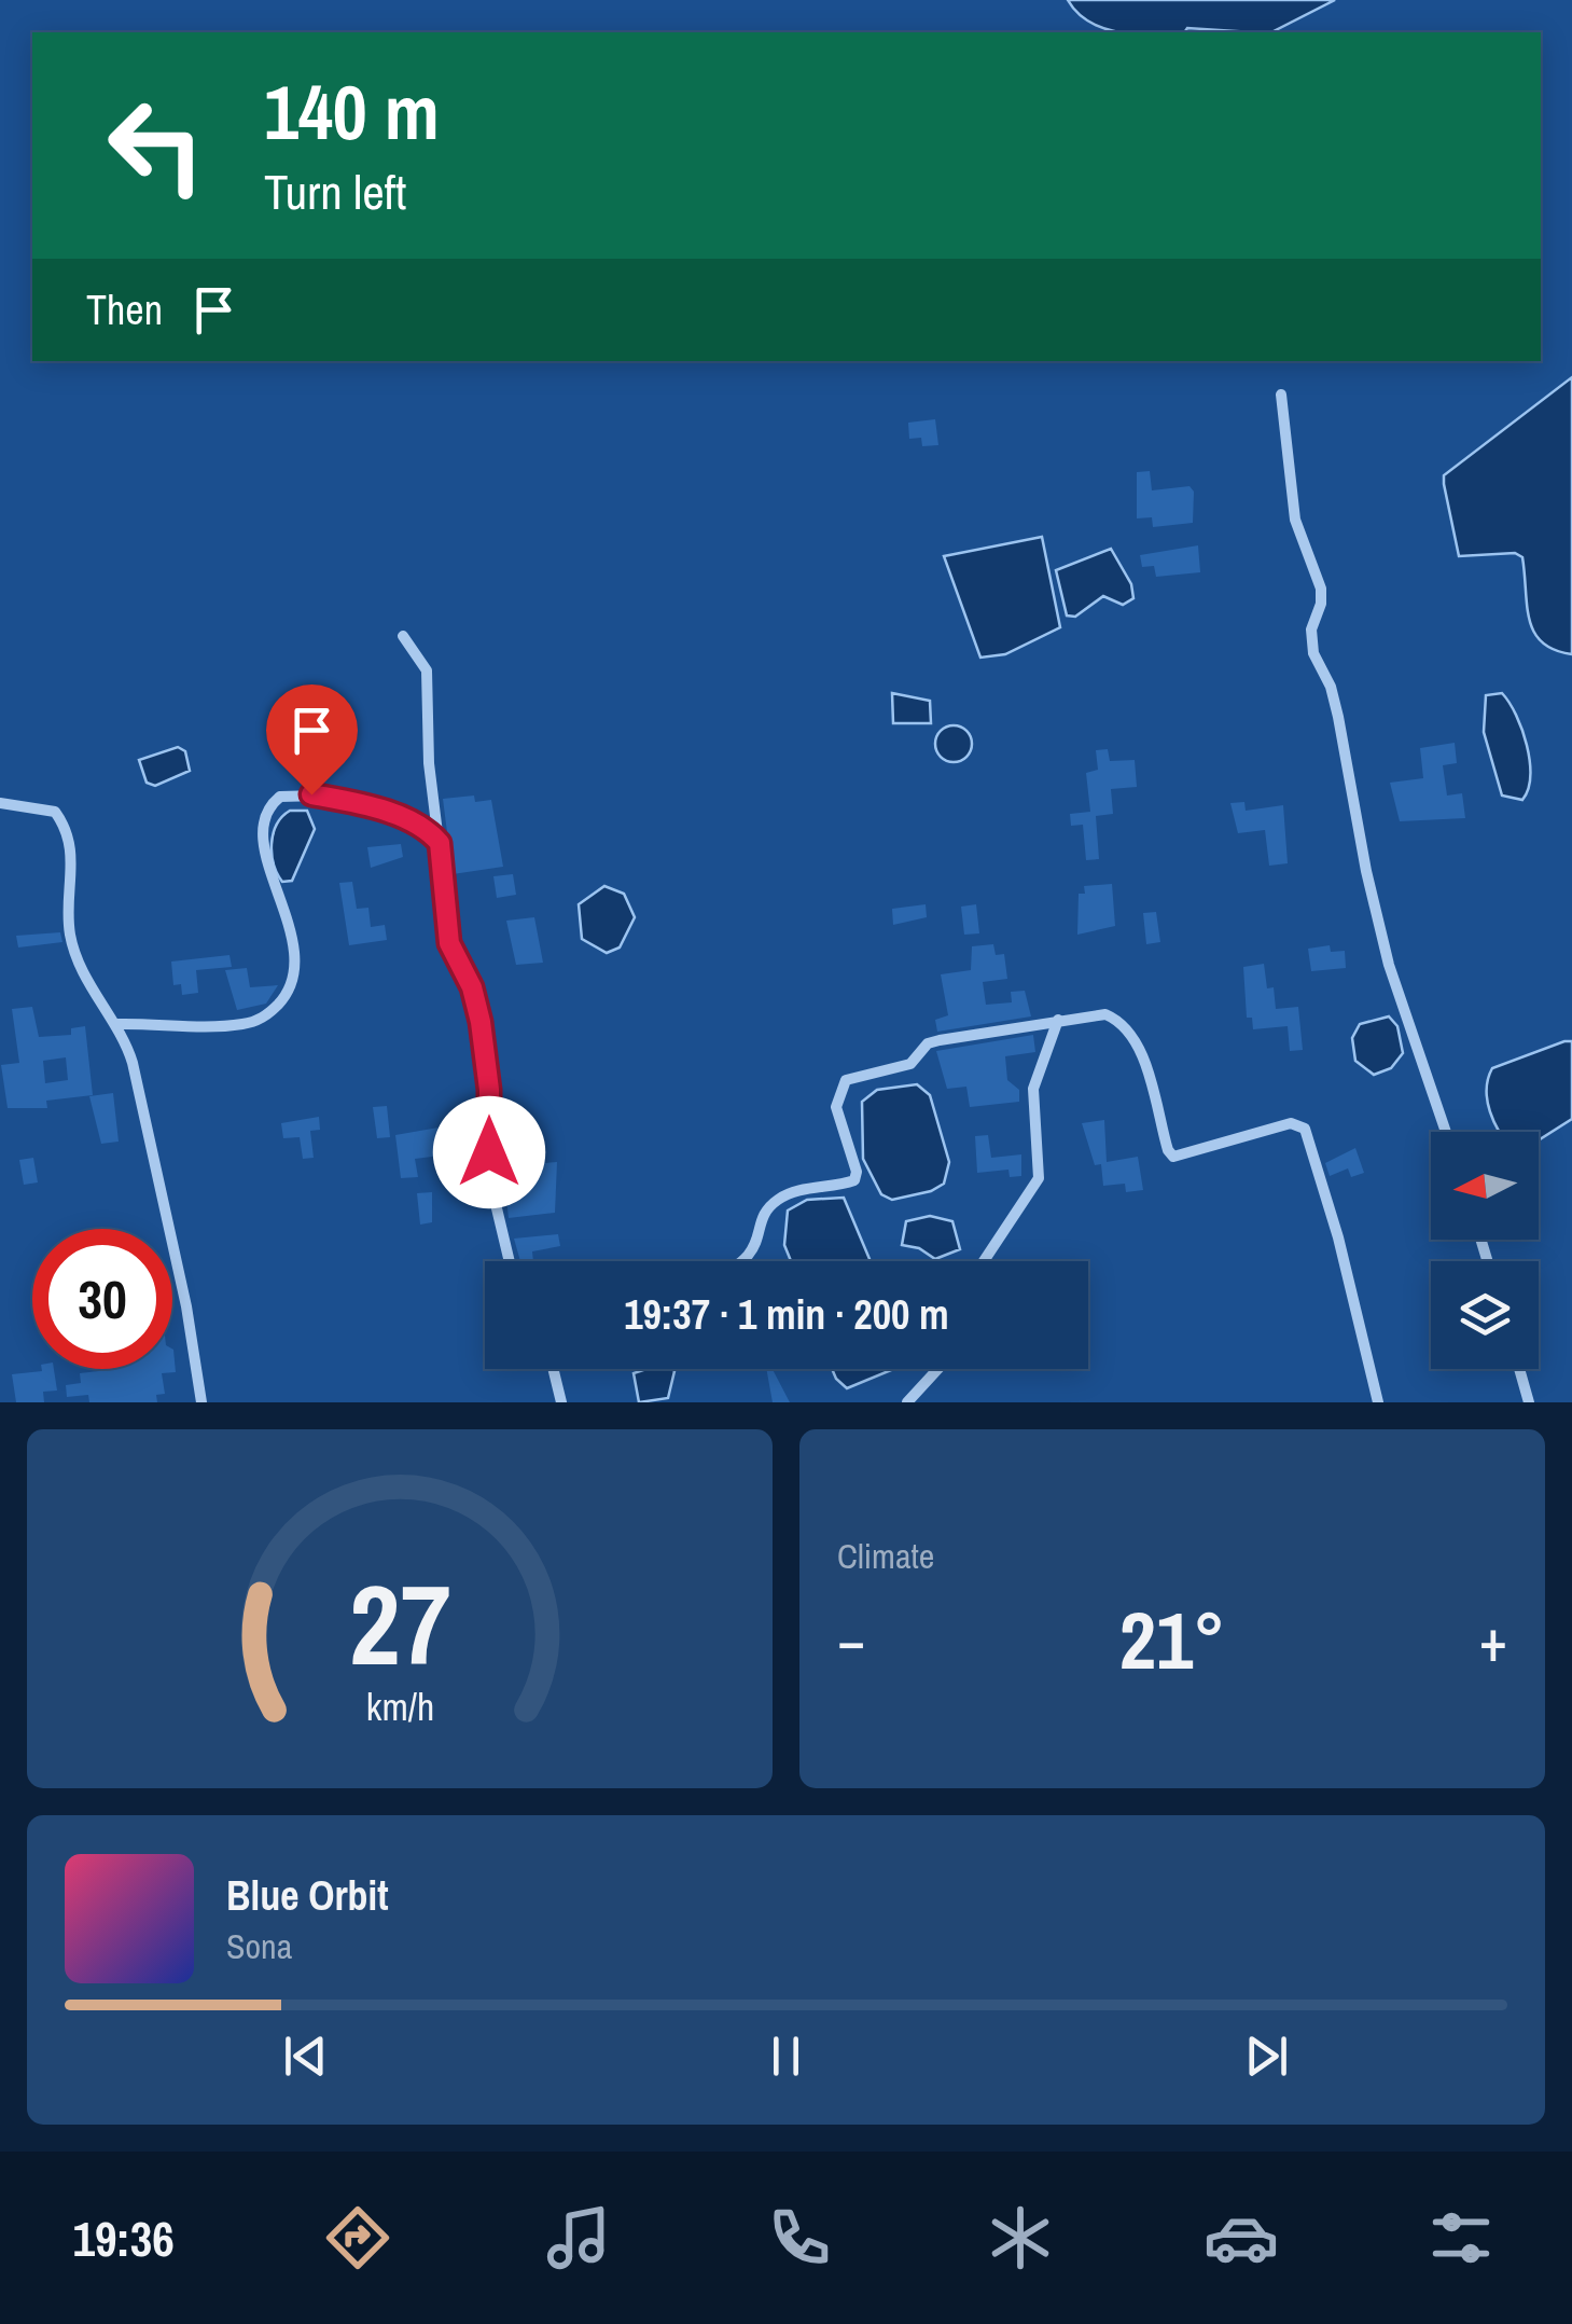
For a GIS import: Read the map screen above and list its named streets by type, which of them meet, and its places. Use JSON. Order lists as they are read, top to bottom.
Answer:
{
  "north": "left",
  "page": {
    "turn": ["140 m", "Turn left"],
    "then": "Then",
    "limit": "30",
    "trip": "19:37 · 1 min · 200 m",
    "tile": "Climate",
    "heat": ["−", "21°", "+"],
    "song": ["Blue Orbit", "Sona"],
    "tabs": "19:36",
    "gauge": ["27", "km/h"]
  }
}
